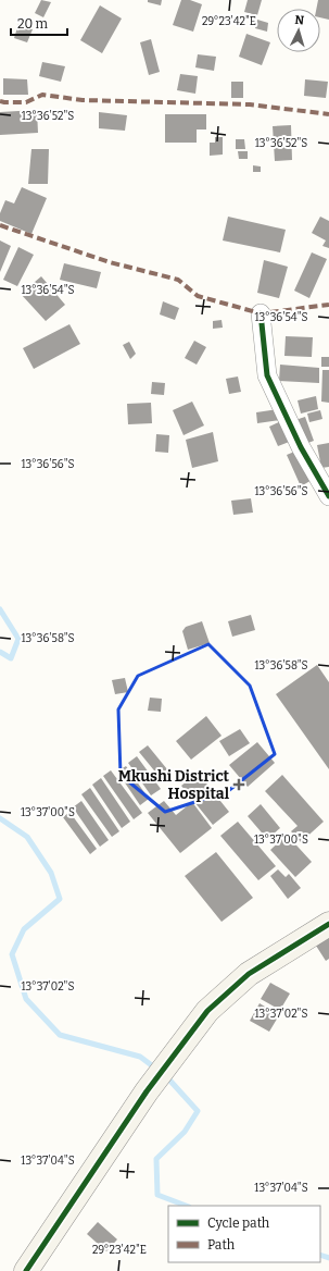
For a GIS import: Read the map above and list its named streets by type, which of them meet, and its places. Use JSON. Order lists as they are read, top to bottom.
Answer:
{
  "places": {
    "health": ["Mkushi District Hospital"]
  },
  "legend": ["Cycle path", "Path"],
  "scale_bar": "20 m",
  "north": "top",
  "coordinates": [
    "29°23'42\"E",
    "13°36'52\"S",
    "13°36'54\"S",
    "13°36'56\"S",
    "13°36'58\"S",
    "13°37'00\"S",
    "13°37'02\"S",
    "13°37'04\"S"
  ]
}
